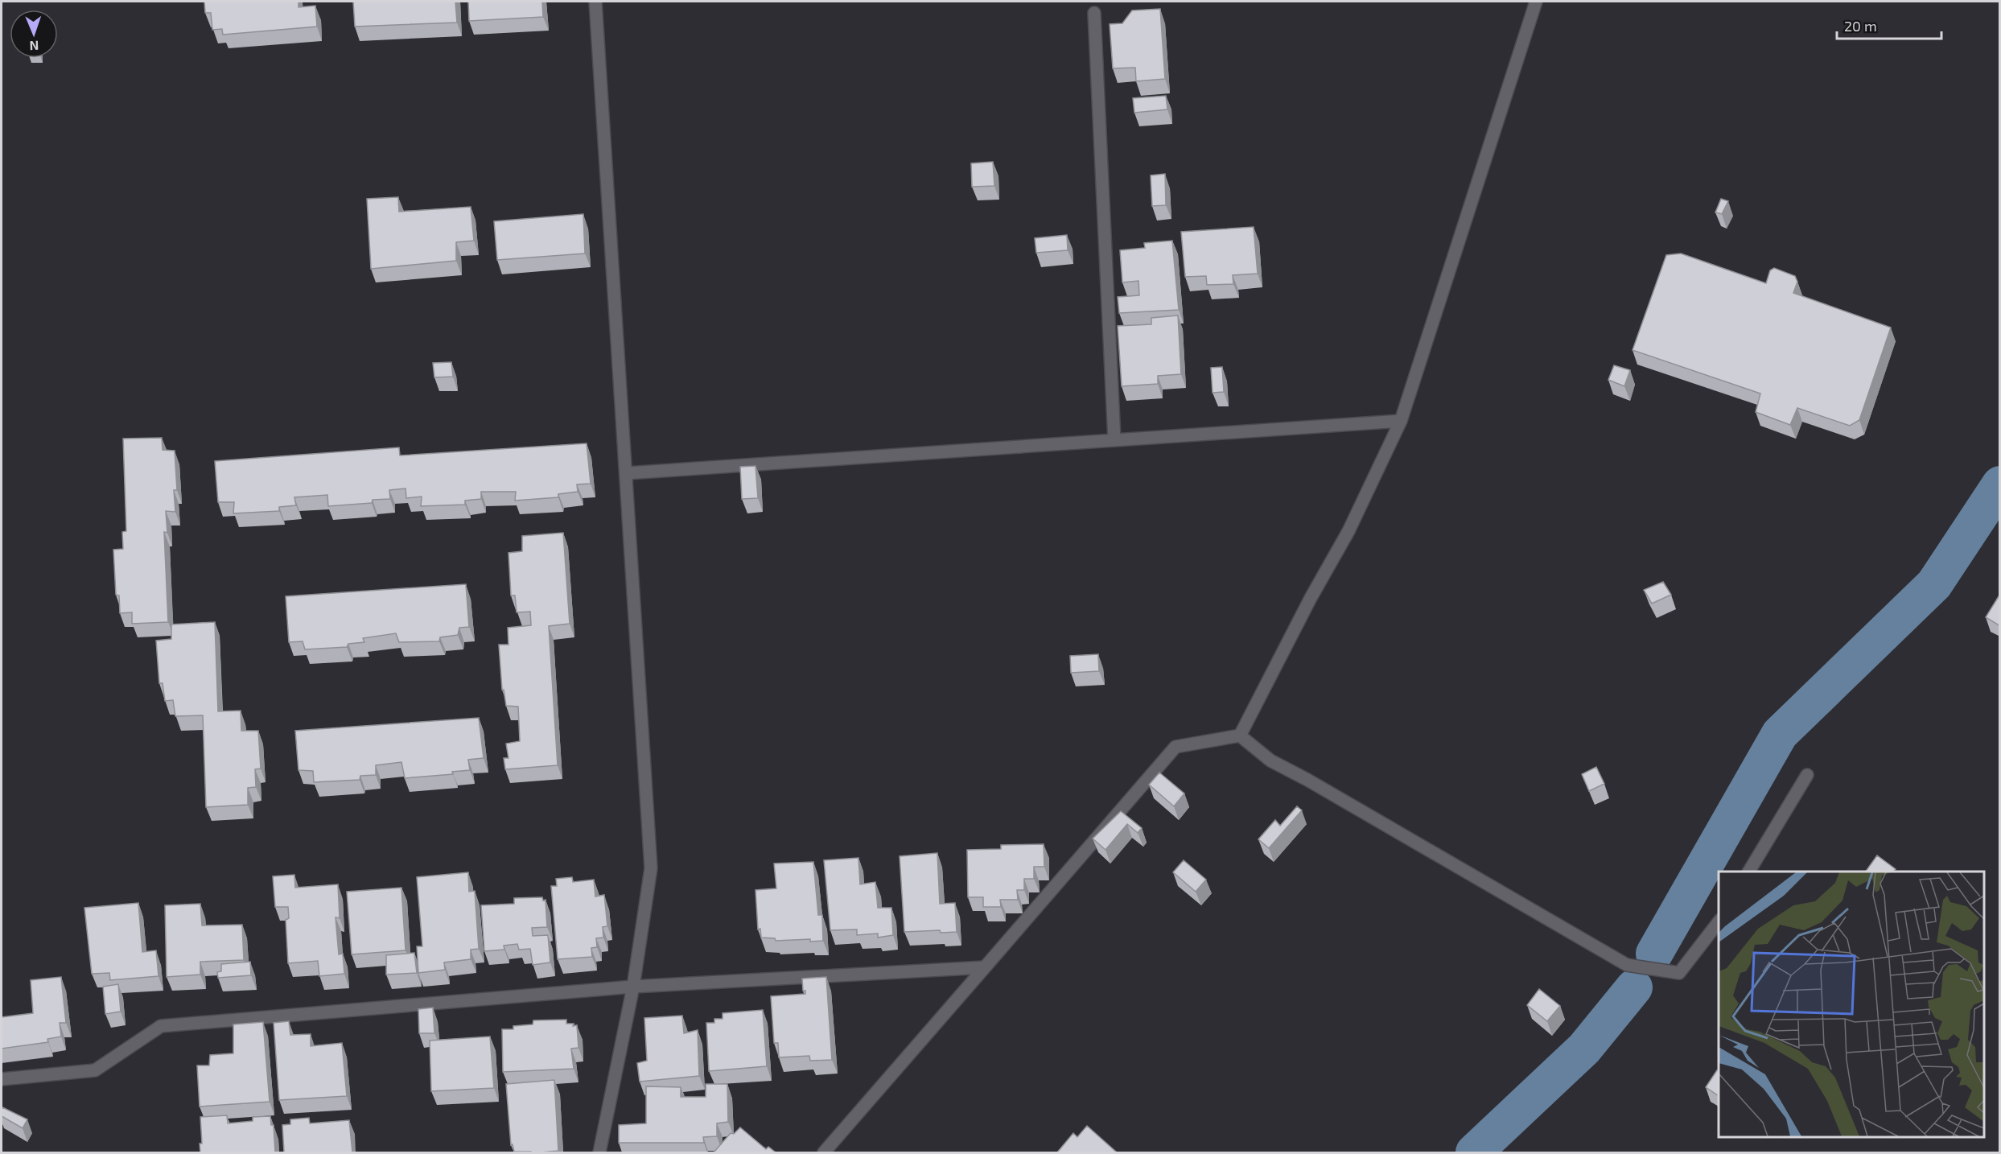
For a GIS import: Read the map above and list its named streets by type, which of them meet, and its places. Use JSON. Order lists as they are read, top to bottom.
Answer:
{
  "scale_bar": "20 m",
  "north": "bottom"
}
